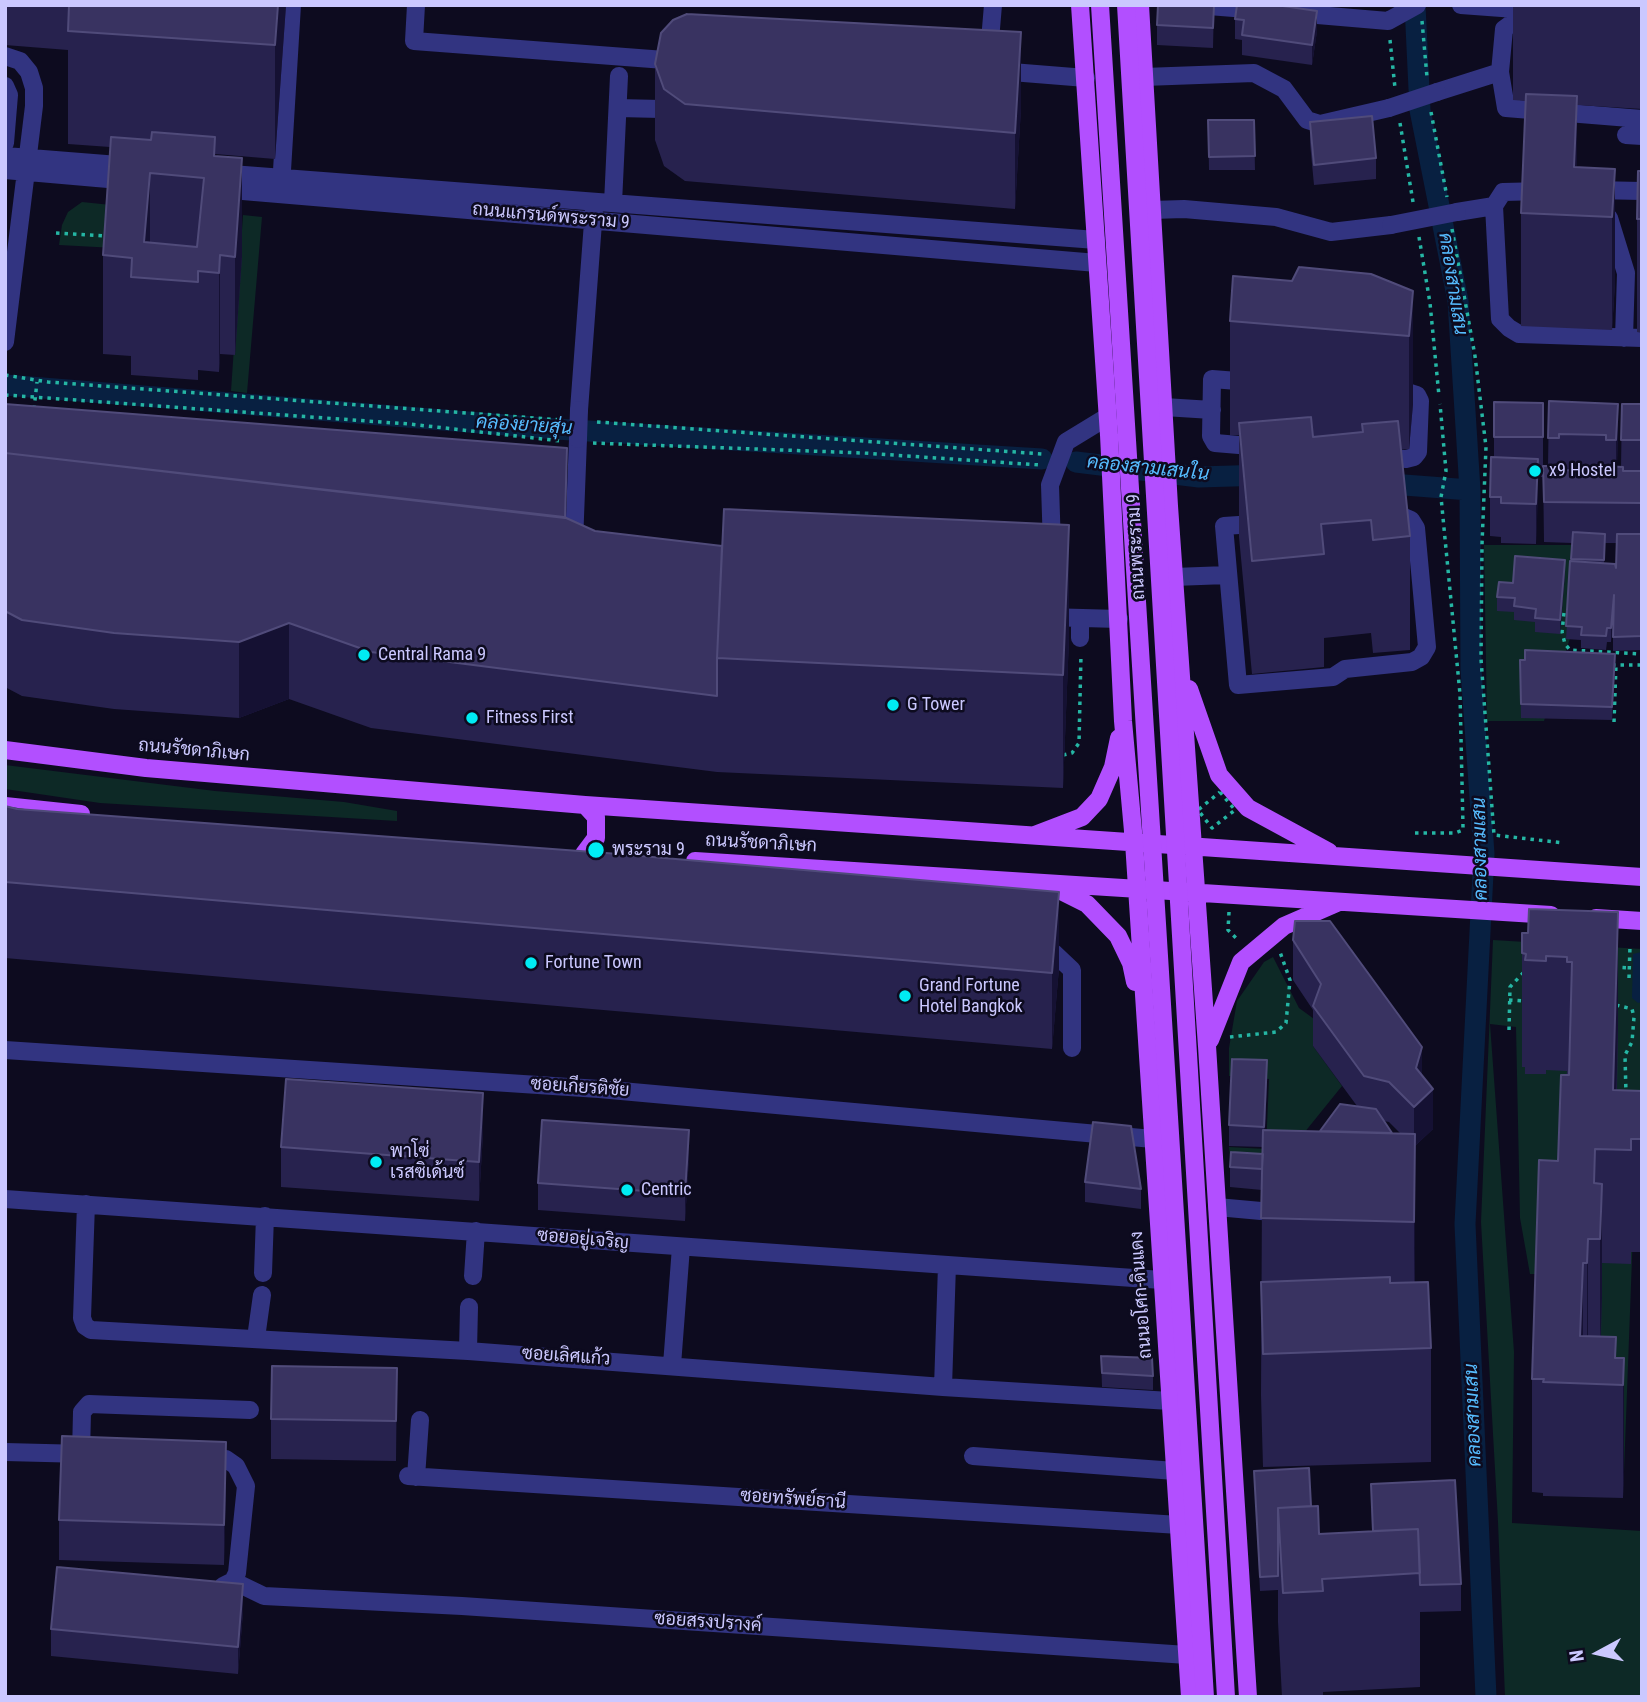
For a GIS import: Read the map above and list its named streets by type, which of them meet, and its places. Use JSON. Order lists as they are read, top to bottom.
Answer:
{
  "streets": {
    "main road": ["ถนนพระราม 9", "ถนนรัชดาภิเษก", "ถนนอโศก-ดินแดง"],
    "street": [
      "ถนนแกรนด์พระราม 9",
      "ซอยเกียรติชัย",
      "ซอยอยู่เจริญ",
      "ซอยเลิศแก้ว",
      "ซอยทรัพย์ธานี",
      "ซอยสรงปรางค์"
    ]
  },
  "crossings": [
    ["ถนนแกรนด์พระราม 9", "ถนนพระราม 9"],
    ["ถนนพระราม 9", "ถนนรัชดาภิเษก"],
    ["ถนนพระราม 9", "ถนนอโศก-ดินแดง"],
    ["ถนนรัชดาภิเษก", "ถนนอโศก-ดินแดง"],
    ["ซอยเกียรติชัย", "ถนนอโศก-ดินแดง"],
    ["ซอยอยู่เจริญ", "ถนนอโศก-ดินแดง"],
    ["ซอยอยู่เจริญ", "ซอยเลิศแก้ว"],
    ["ถนนอโศก-ดินแดง", "ซอยเลิศแก้ว"],
    ["ถนนอโศก-ดินแดง", "ซอยทรัพย์ธานี"],
    ["ถนนอโศก-ดินแดง", "ซอยสรงปรางค์"]
  ],
  "water": ["คลองสามเสน", "คลองยายสุ่น", "คลองสามเสนใน"],
  "places": [
    "x9 Hostel",
    "Central Rama 9",
    "G Tower",
    "Fitness First",
    "พระราม 9",
    "Fortune Town",
    "Grand Fortune Hotel Bangkok",
    "พาโซ่ เรสซิเด้นซ์",
    "Centric"
  ],
  "north": "left"
}
